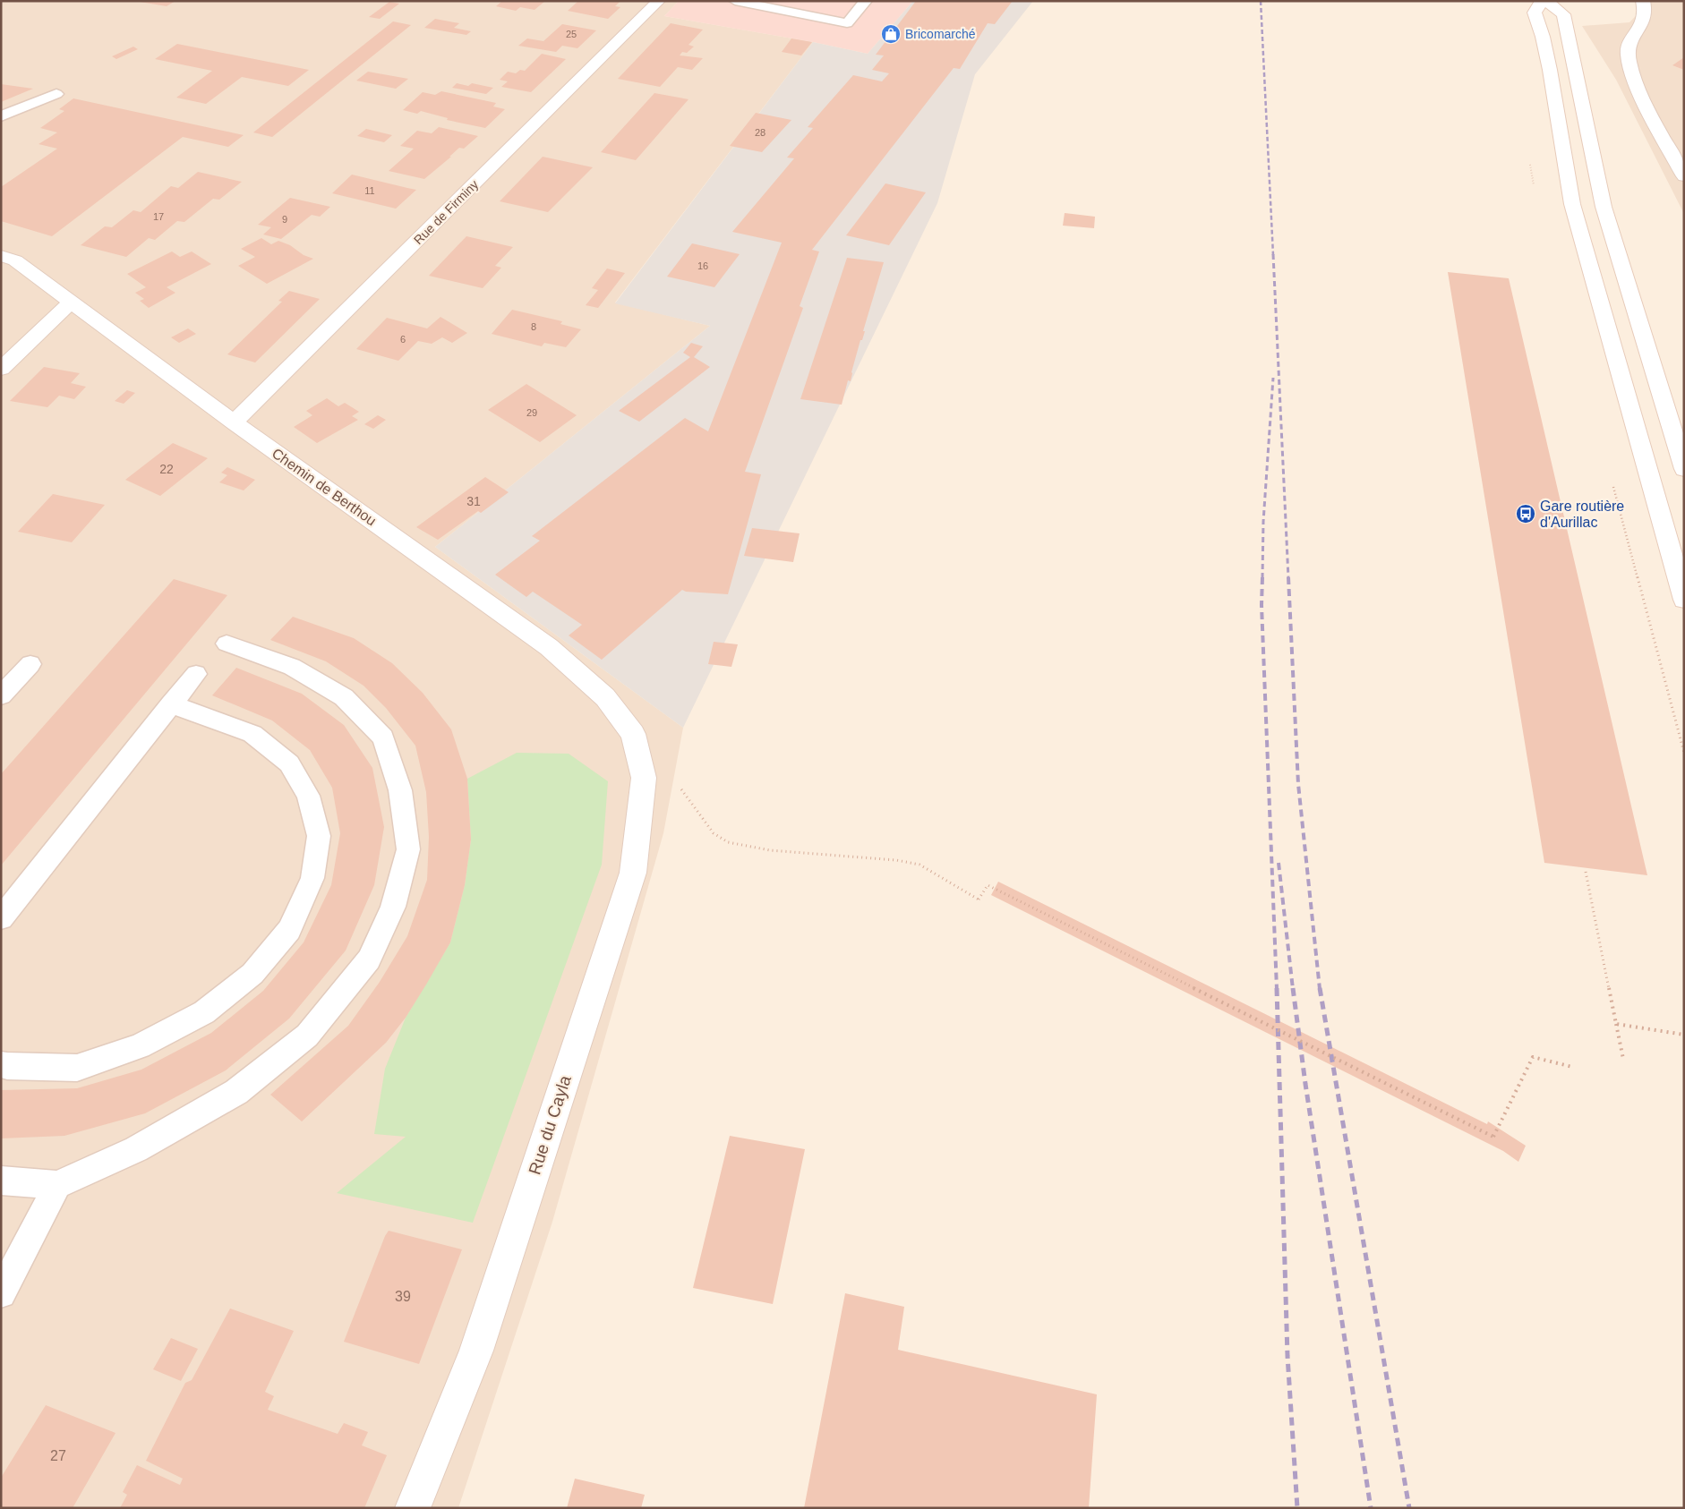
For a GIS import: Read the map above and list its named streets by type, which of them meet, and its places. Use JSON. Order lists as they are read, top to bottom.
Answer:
{
  "streets": {
    "street": ["Rue de Firminy", "Chemin de Berthou", "Rue du Cayla"]
  },
  "crossings": [
    ["Rue de Firminy", "Chemin de Berthou"],
    ["Chemin de Berthou", "Rue du Cayla"]
  ],
  "places": {
    "shop": ["Bricomarché"],
    "bus stop": ["Gare routière d'Aurillac"]
  },
  "house_numbers": [
    "25",
    "28",
    "11",
    "17",
    "9",
    "16",
    "8",
    "6",
    "29",
    "22",
    "31",
    "39",
    "27"
  ]
}
